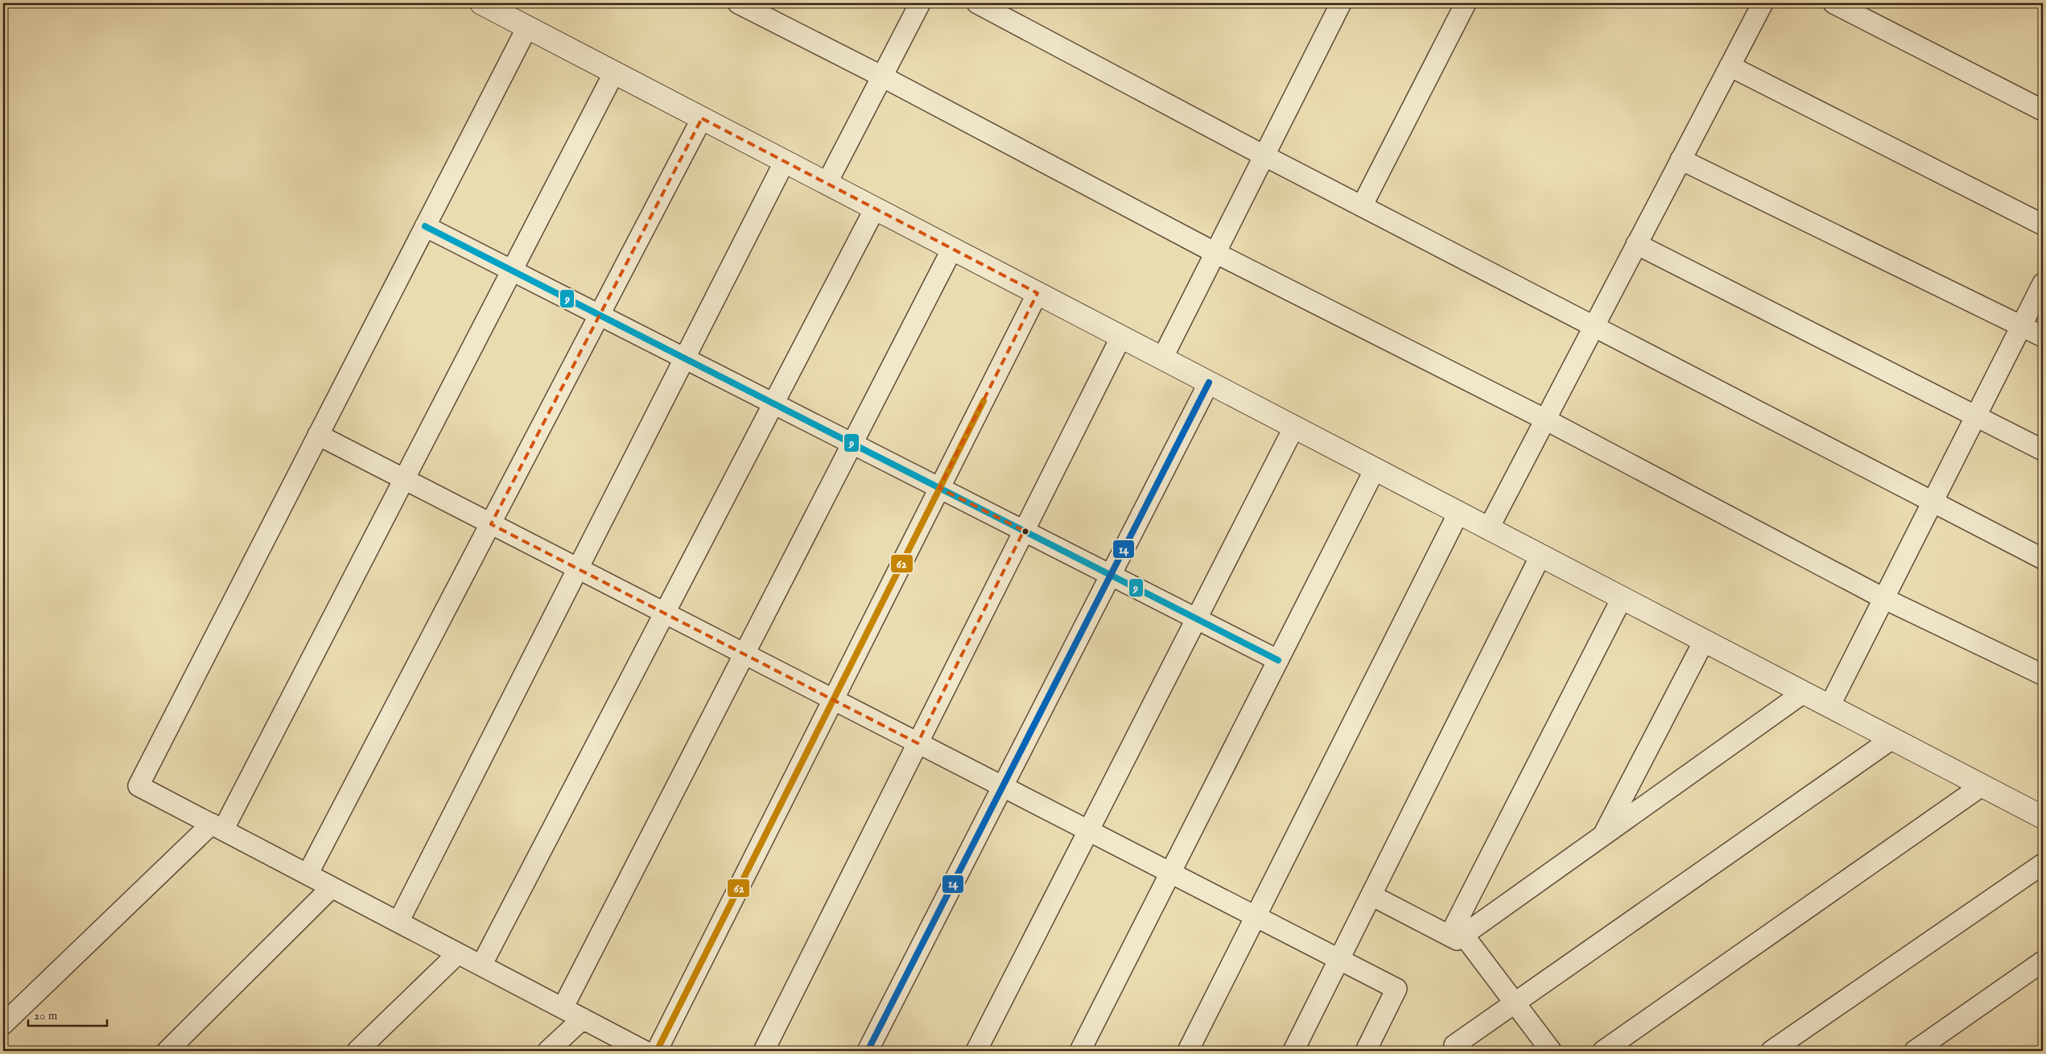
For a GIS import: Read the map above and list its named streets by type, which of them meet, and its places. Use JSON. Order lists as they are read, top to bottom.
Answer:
{
  "lines": ["transit line 9", "transit line 14", "transit line 62"],
  "scale_bar": "20 m"
}
